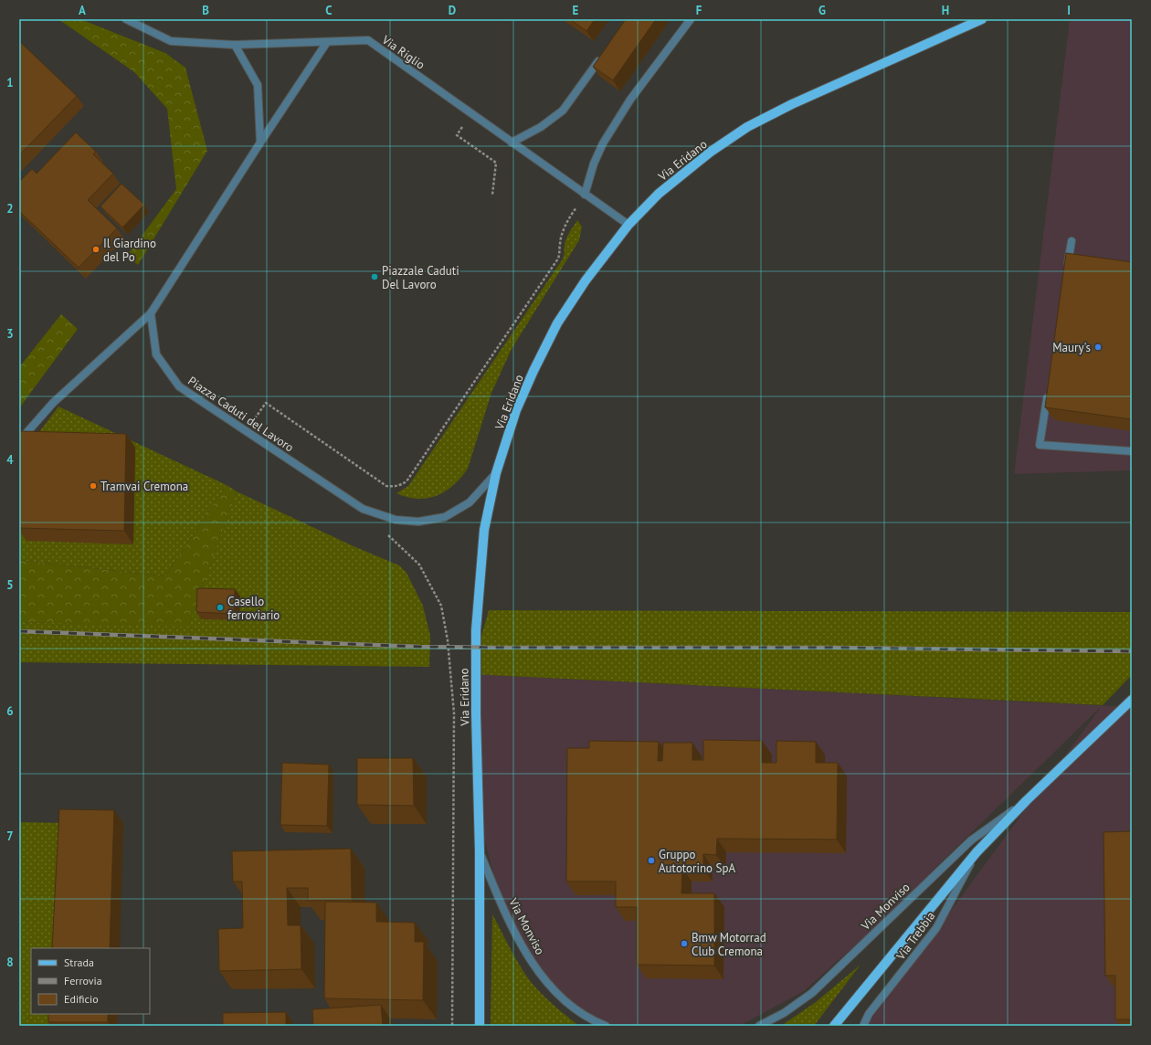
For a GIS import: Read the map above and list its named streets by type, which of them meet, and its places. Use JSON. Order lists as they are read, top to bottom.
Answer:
{
  "streets": {
    "main road": ["Via Eridano", "Via Monviso"],
    "street": ["Via Riglio", "Piazza Caduti del Lavoro", "Via Trebbia"]
  },
  "crossings": [
    ["Via Riglio", "Via Eridano"],
    ["Via Eridano", "Piazza Caduti del Lavoro"],
    ["Via Eridano", "Via Monviso"],
    ["Via Monviso", "Via Trebbia"]
  ],
  "places": [
    "Il Giardino del Po",
    "Piazzale Caduti Del Lavoro",
    "Maury's",
    "Tramvai Cremona",
    "Casello ferroviario",
    "Gruppo Autotorino SpA",
    "Bmw Motorrad Club Cremona"
  ],
  "legend": ["Strada", "Ferrovia", "Edificio"],
  "grid": {
    "columns": [
      "A",
      "B",
      "C",
      "D",
      "E",
      "F",
      "G",
      "H",
      "I"
    ],
    "rows": [
      "1",
      "2",
      "3",
      "4",
      "5",
      "6",
      "7",
      "8"
    ]
  }
}
